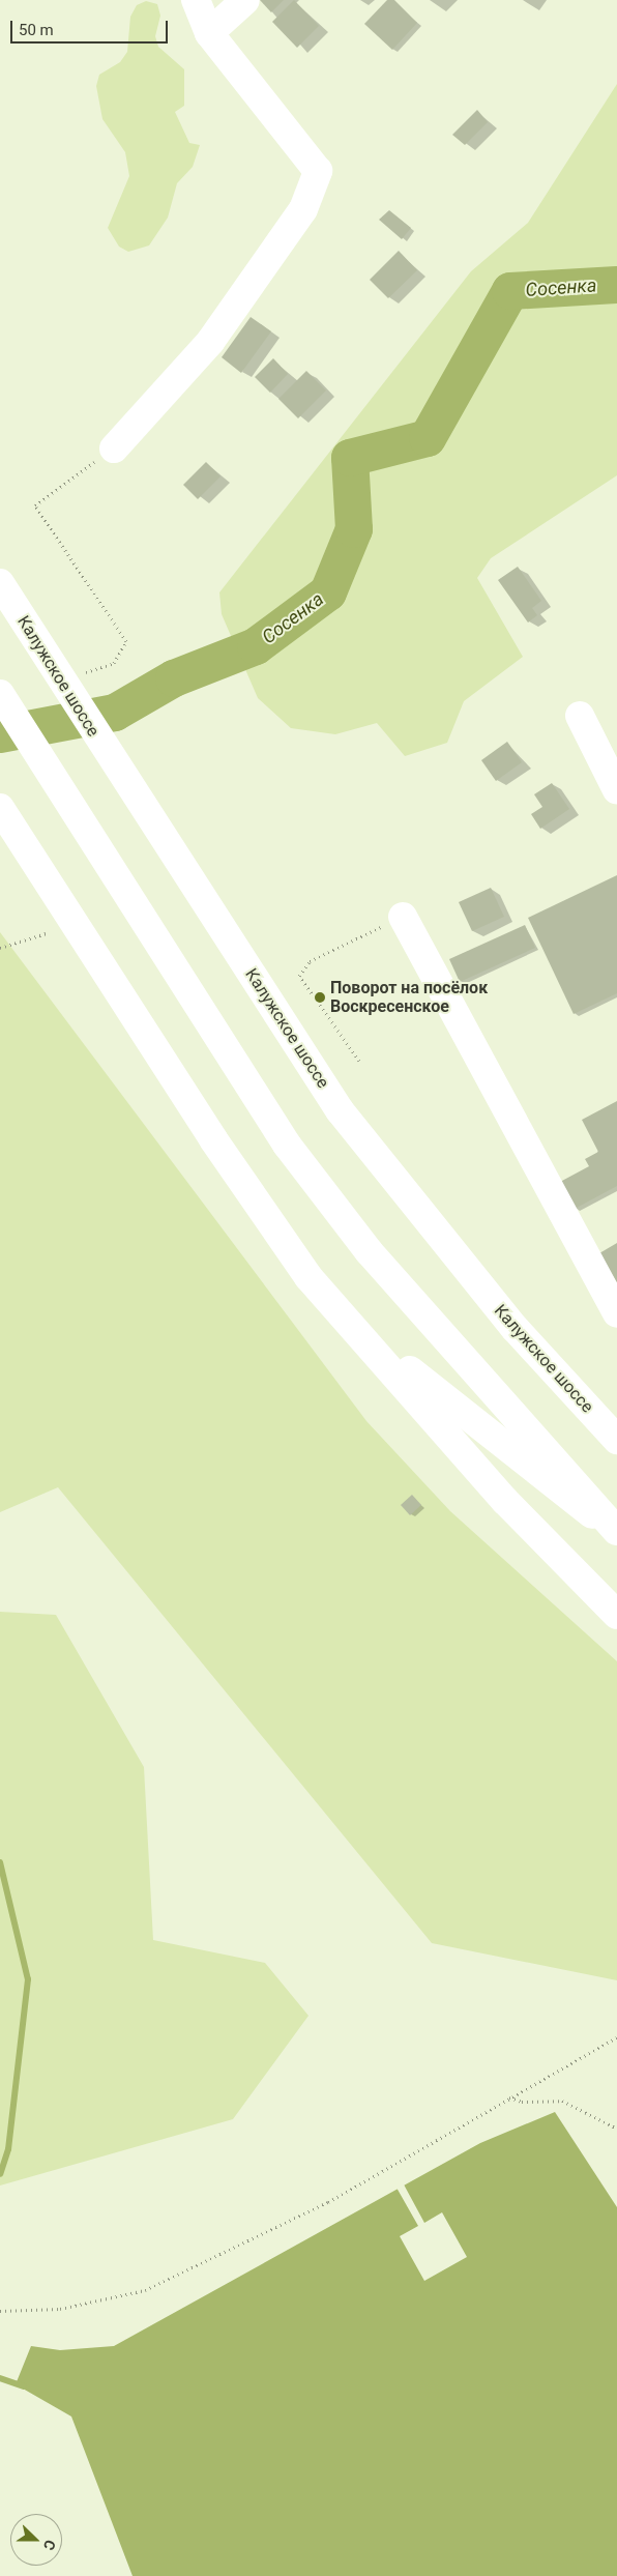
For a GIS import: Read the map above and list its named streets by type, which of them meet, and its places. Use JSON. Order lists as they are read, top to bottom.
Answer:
{
  "streets": {
    "main road": ["Калужское шоссе"]
  },
  "water": ["Сосенка"],
  "places": ["Поворот на посёлок Воскресенское"],
  "scale_bar": "50 m",
  "north": "right"
}
